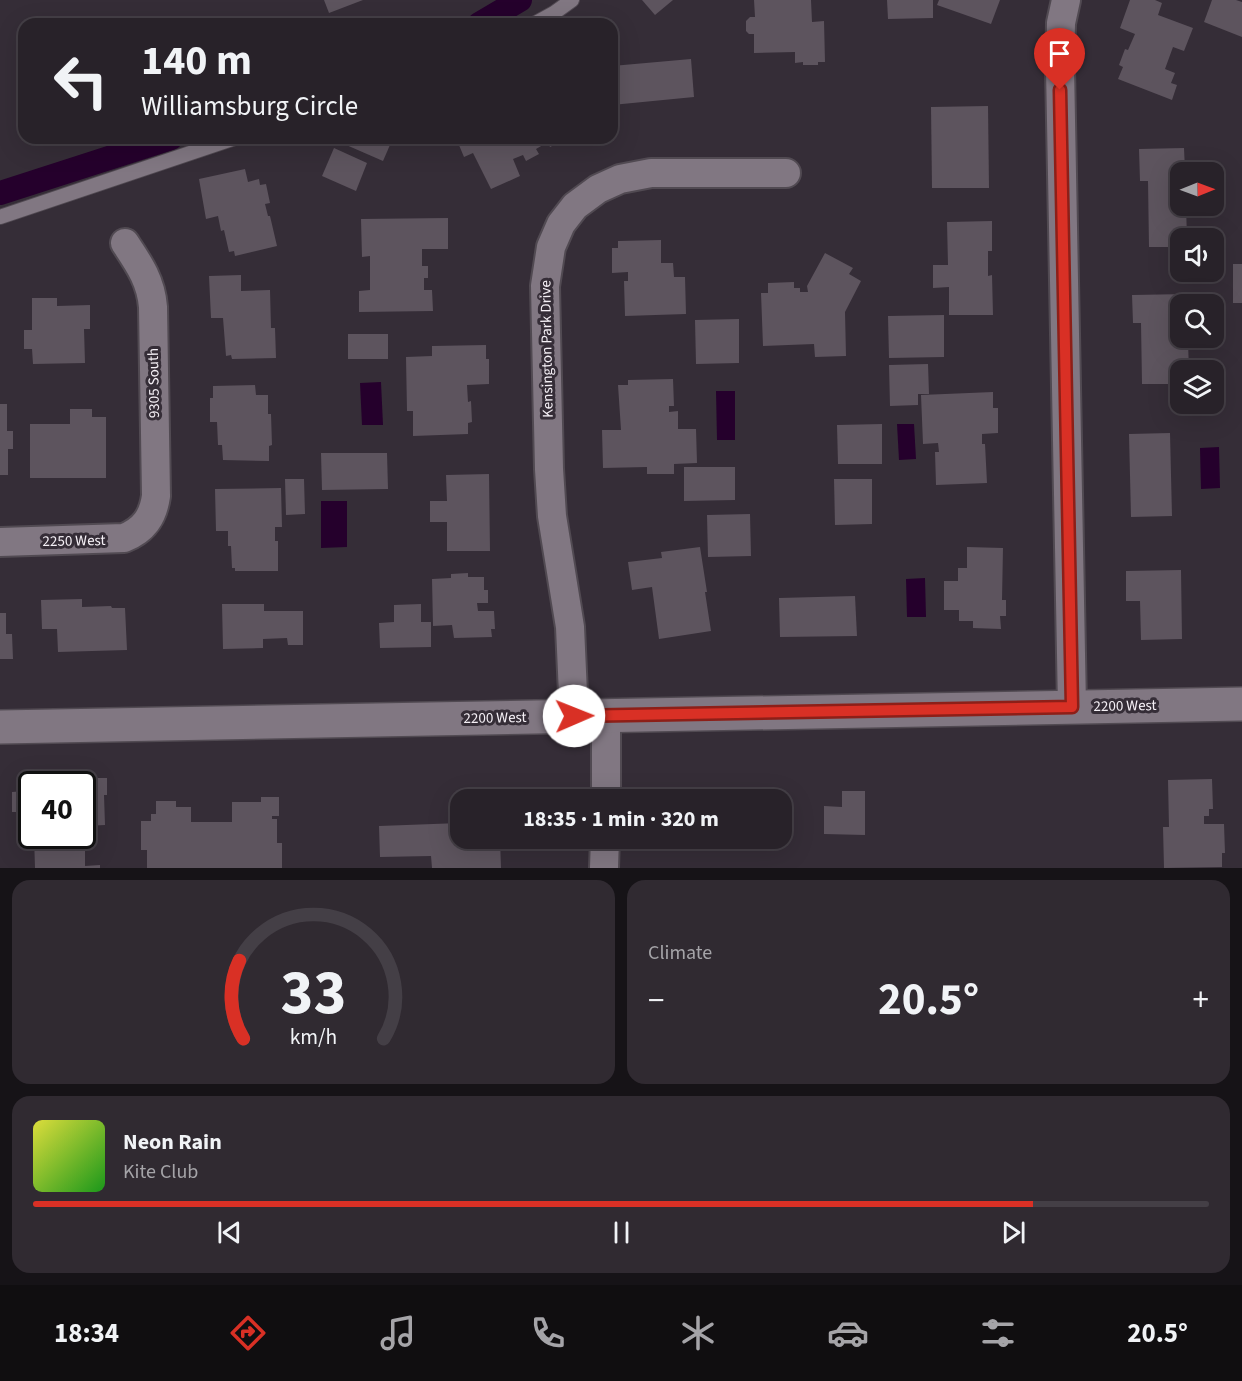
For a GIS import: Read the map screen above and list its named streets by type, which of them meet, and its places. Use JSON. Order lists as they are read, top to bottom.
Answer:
{
  "streets": {
    "street": [
      "Kensington Park Drive",
      "9305 South",
      "2250 West",
      "2200 West"
    ]
  },
  "crossings": [
    ["Kensington Park Drive", "2200 West"],
    ["9305 South", "2250 West"]
  ],
  "north": "right",
  "page": {
    "turn": ["140 m", "Williamsburg Circle"],
    "limit": "40",
    "trip": "18:35 · 1 min · 320 m",
    "tile": "Climate",
    "heat": ["−", "20.5°", "+"],
    "song": ["Neon Rain", "Kite Club"],
    "tabs": ["18:34", "20.5°"],
    "gauge": ["33", "km/h"]
  }
}
